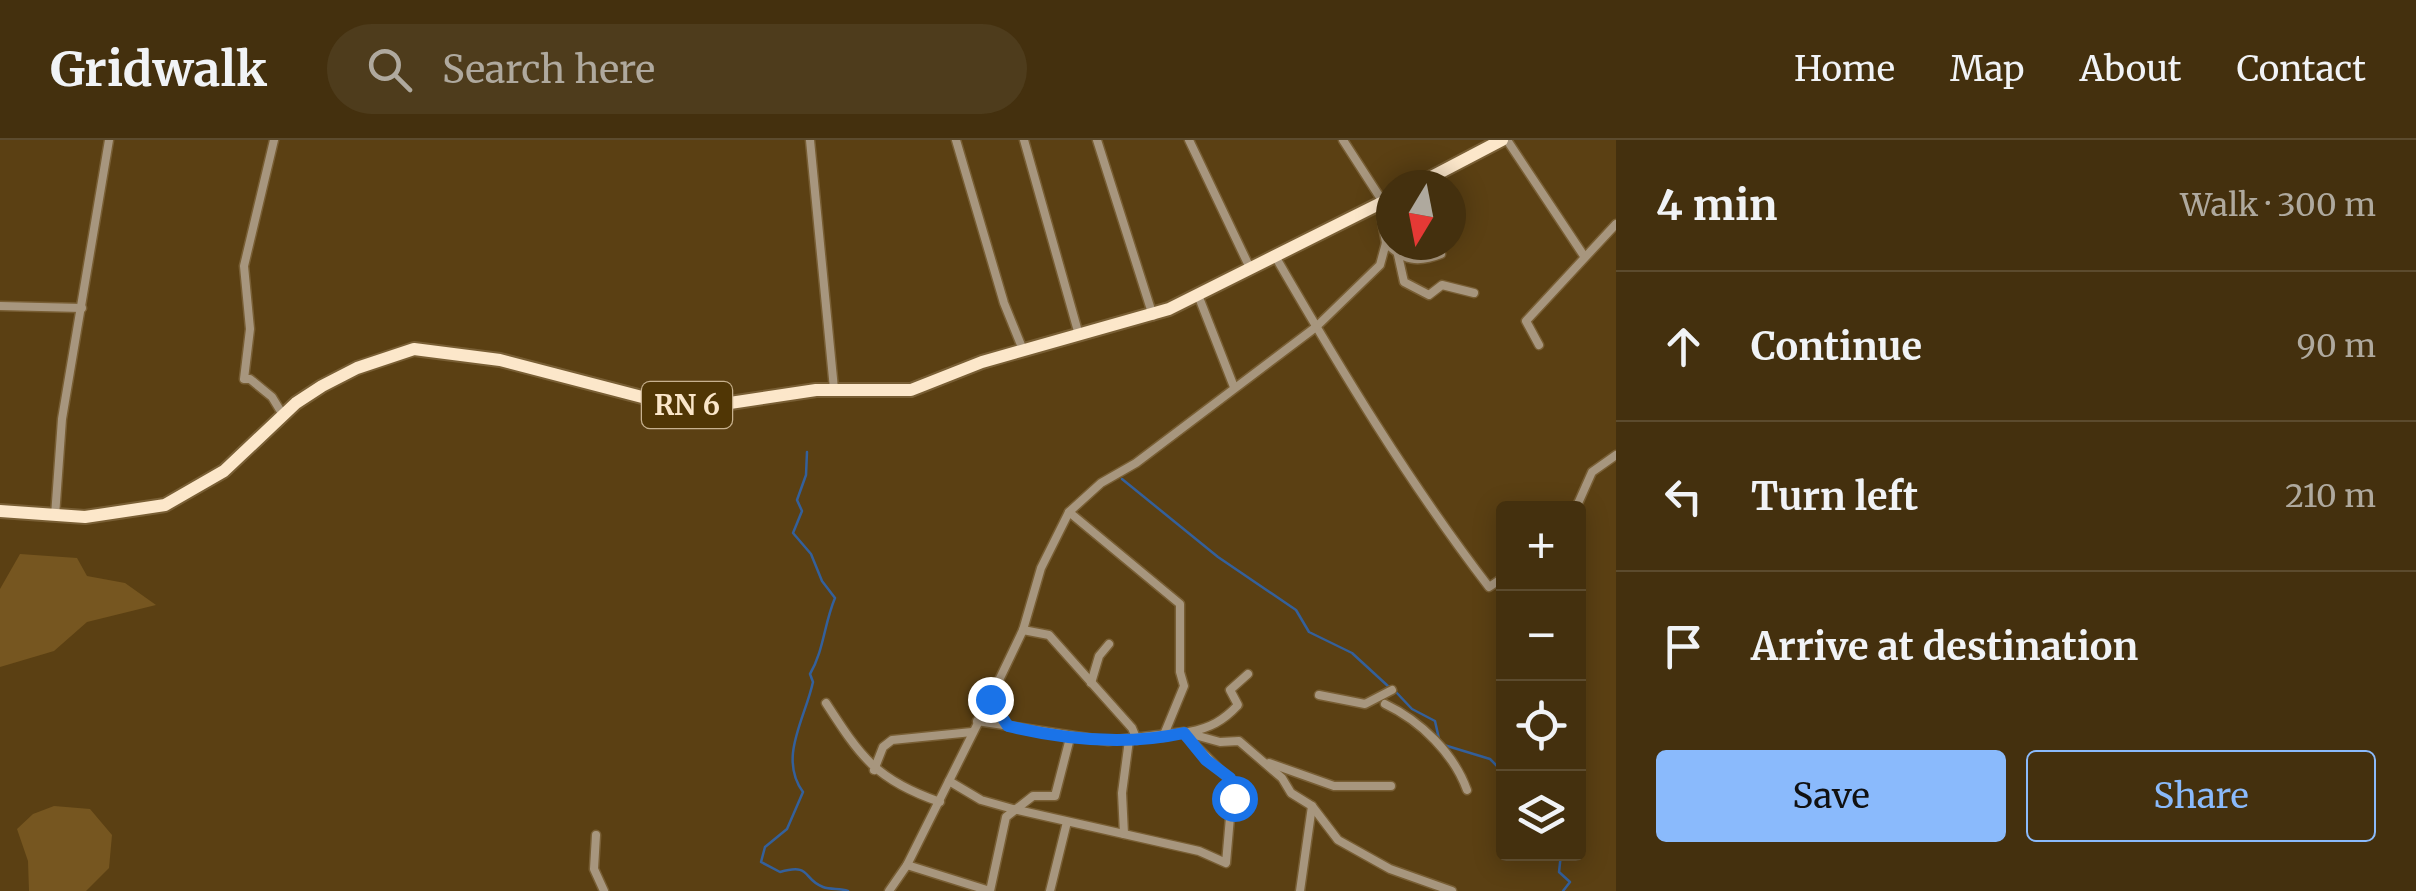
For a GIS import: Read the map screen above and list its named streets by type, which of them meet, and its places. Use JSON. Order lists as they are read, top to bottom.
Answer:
{
  "streets": {
    "main road": ["RN 6"]
  },
  "north": "bottom",
  "page": {
    "header": "Gridwalk",
    "search": "Search here",
    "nav": [
      "Home",
      "Map",
      "About",
      "Contact"
    ],
    "heading": ["4 min", "Walk · 300 m"],
    "list": [
      ["Continue", "90 m"],
      ["Turn left", "210 m"],
      "Arrive at destination"
    ],
    "map_buttons": ["+", "−"],
    "buttons": ["Save", "Share"]
  }
}
